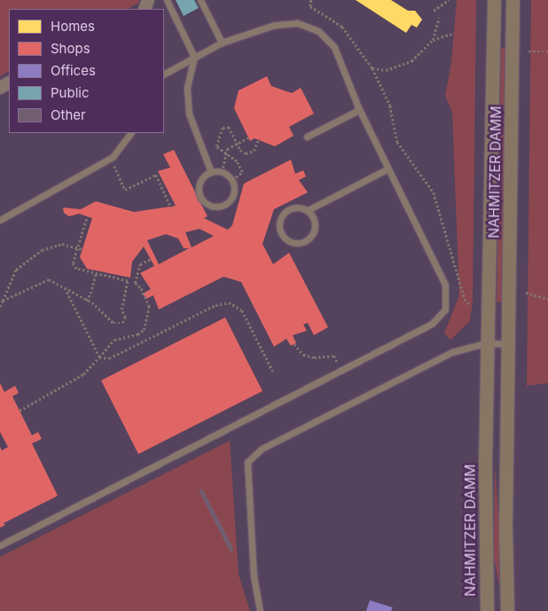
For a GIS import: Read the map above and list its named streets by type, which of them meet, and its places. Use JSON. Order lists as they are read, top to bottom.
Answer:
{
  "streets": {
    "main road": ["NAHMITZER DAMM"]
  },
  "legend": [
    "Homes",
    "Shops",
    "Offices",
    "Public",
    "Other"
  ]
}
